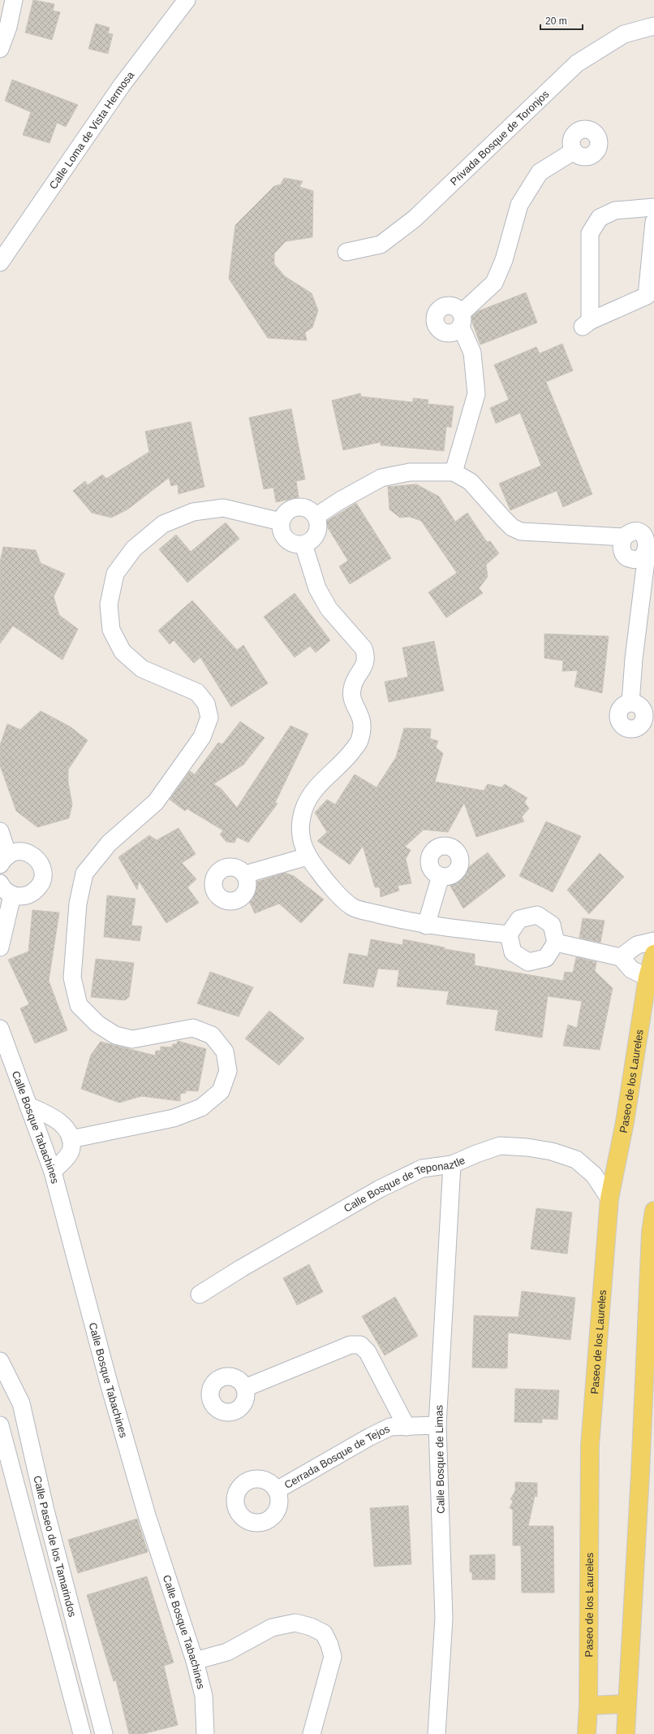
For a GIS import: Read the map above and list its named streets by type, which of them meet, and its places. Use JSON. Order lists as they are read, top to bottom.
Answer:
{
  "streets": {
    "main road": ["Paseo de los Laureles"],
    "street": [
      "Calle Loma de Vista Hermosa",
      "Privada Bosque de Toronjos",
      "Calle Bosque Tabachines",
      "Calle Bosque de Teponaztle",
      "Cerrada Bosque de Tejos",
      "Calle Bosque de Limas",
      "Calle Paseo de los Tamarindos"
    ]
  },
  "crossings": [
    ["Paseo de los Laureles", "Calle Bosque de Teponaztle"],
    ["Calle Bosque de Teponaztle", "Calle Bosque de Limas"],
    ["Cerrada Bosque de Tejos", "Calle Bosque de Limas"]
  ],
  "scale_bar": "20 m"
}
